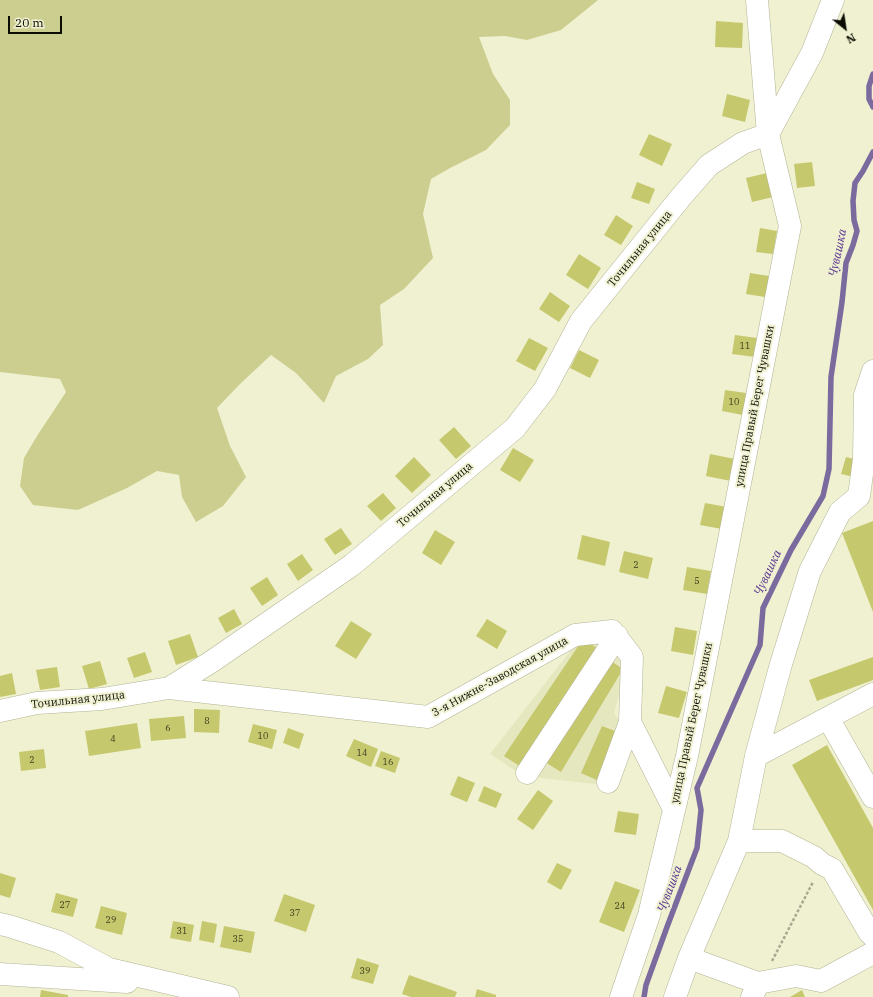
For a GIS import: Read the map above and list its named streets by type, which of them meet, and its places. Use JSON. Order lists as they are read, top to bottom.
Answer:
{
  "streets": {
    "street": ["Точильная улица", "улица Правый Берег Чувашки", "3-я Нижне-Заводская улица"]
  },
  "crossings": [
    ["Точильная улица", "улица Правый Берег Чувашки"],
    ["Точильная улица", "3-я Нижне-Заводская улица"]
  ],
  "water": ["Чувашка"],
  "house_numbers": [
    "11",
    "10",
    "2",
    "5",
    "8",
    "6",
    "10",
    "4",
    "14",
    "2",
    "16",
    "27",
    "24",
    "37",
    "29",
    "31",
    "35",
    "39"
  ],
  "scale_bar": "20 m",
  "north": "bottom right"
}
